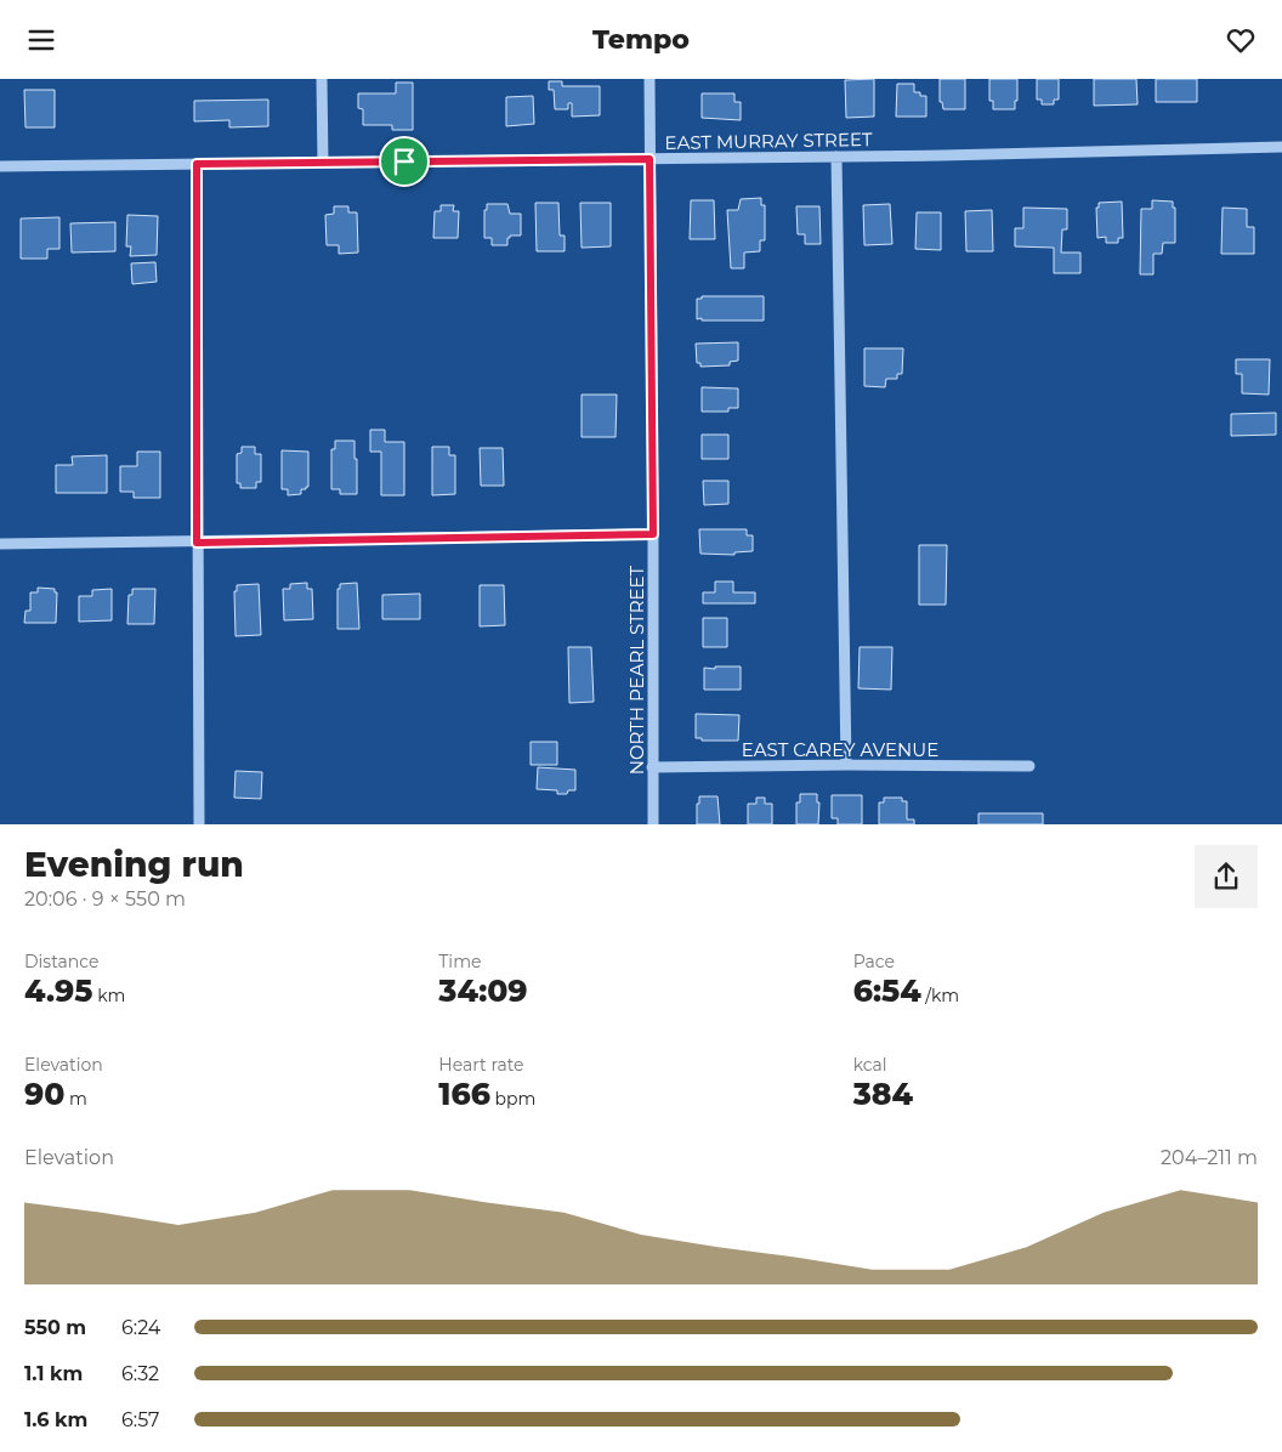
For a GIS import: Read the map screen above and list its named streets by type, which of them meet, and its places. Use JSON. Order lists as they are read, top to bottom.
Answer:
{
  "streets": {
    "street": ["EAST MURRAY STREET", "NORTH PEARL STREET", "EAST CAREY AVENUE"]
  },
  "crossings": [
    ["EAST MURRAY STREET", "NORTH PEARL STREET"],
    ["NORTH PEARL STREET", "EAST CAREY AVENUE"]
  ],
  "page": {
    "header": "Tempo",
    "heading": ["Evening run", "20:06 · 9 × 550 m"],
    "stats": [
      ["Distance", "4.95 km"],
      ["Time", "34:09"],
      ["Pace", "6:54 /km"],
      ["Elevation", "90 m"],
      ["Heart rate", "166 bpm"],
      ["kcal", "384"]
    ],
    "chart": ["Elevation", "204–211 m"],
    "list": [
      {
        "name": "550 m",
        "note": "6:24"
      },
      {
        "name": "1.1 km",
        "note": "6:32"
      },
      {
        "name": "1.6 km",
        "note": "6:57"
      }
    ]
  }
}
